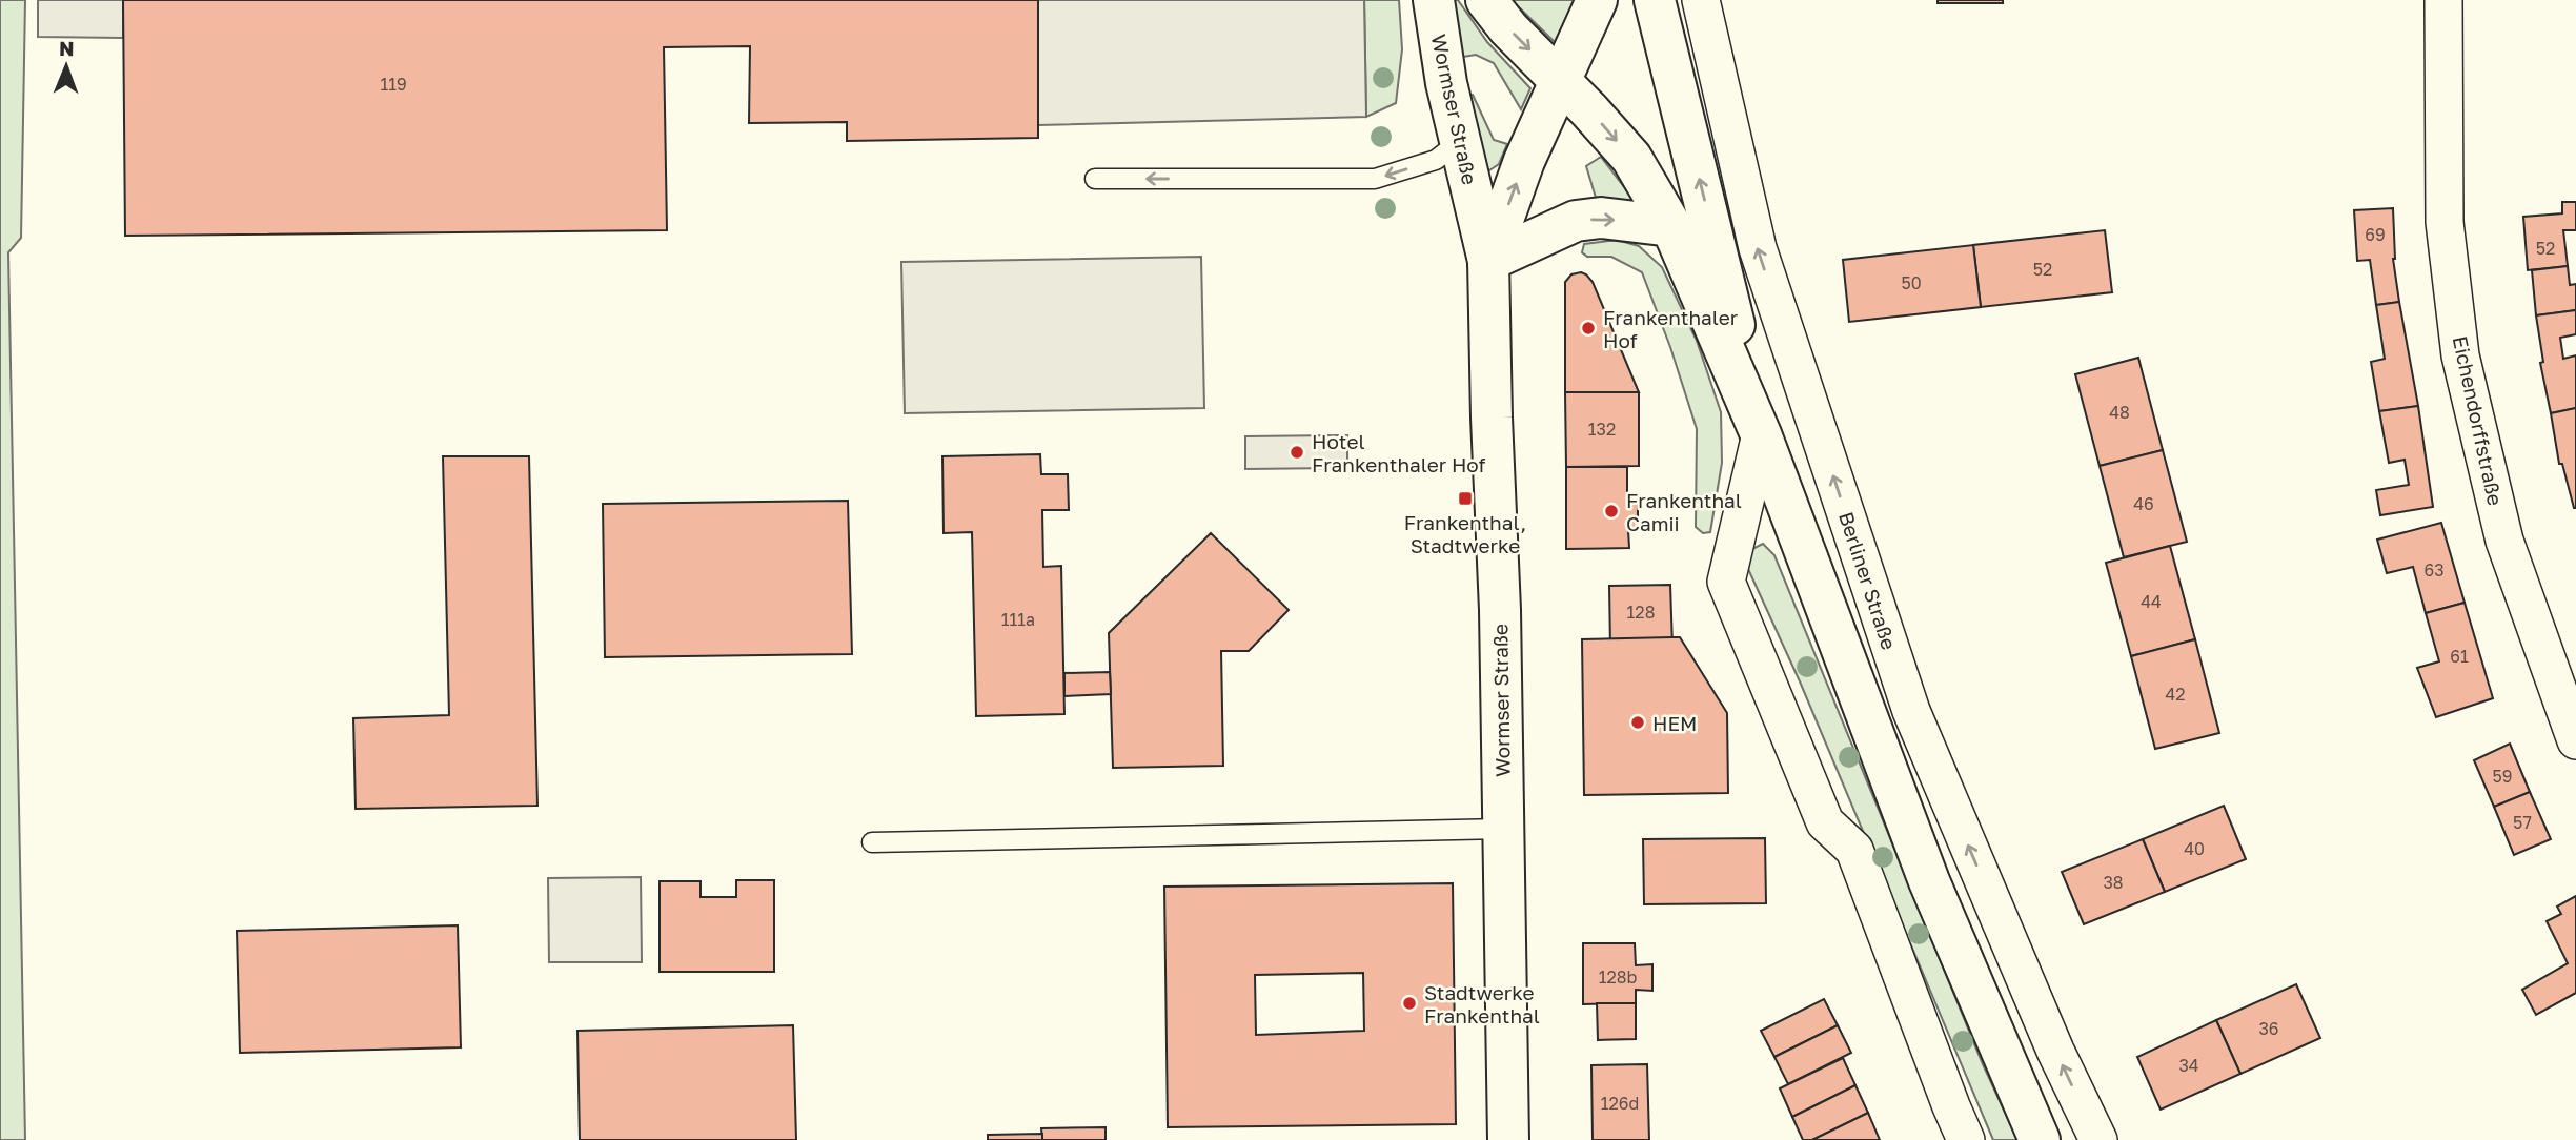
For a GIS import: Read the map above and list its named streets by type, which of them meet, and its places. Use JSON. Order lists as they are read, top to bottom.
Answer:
{
  "streets": {
    "main road": ["Wormser Straße"],
    "street": ["Eichendorffstraße", "Berliner Straße"]
  },
  "places": {
    "other": [
      "Frankenthaler Hof",
      "Hotel Frankenthaler Hof",
      "Frankenthal Camii",
      "HEM",
      "Stadtwerke Frankenthal"
    ],
    "transit": ["Frankenthal, Stadtwerke"]
  },
  "house_numbers": [
    "119",
    "69",
    "52",
    "52",
    "50",
    "48",
    "132",
    "46",
    "63",
    "44",
    "128",
    "111a",
    "61",
    "42",
    "59",
    "57",
    "40",
    "38",
    "128b",
    "36",
    "34",
    "126d"
  ],
  "north": "top"
}
